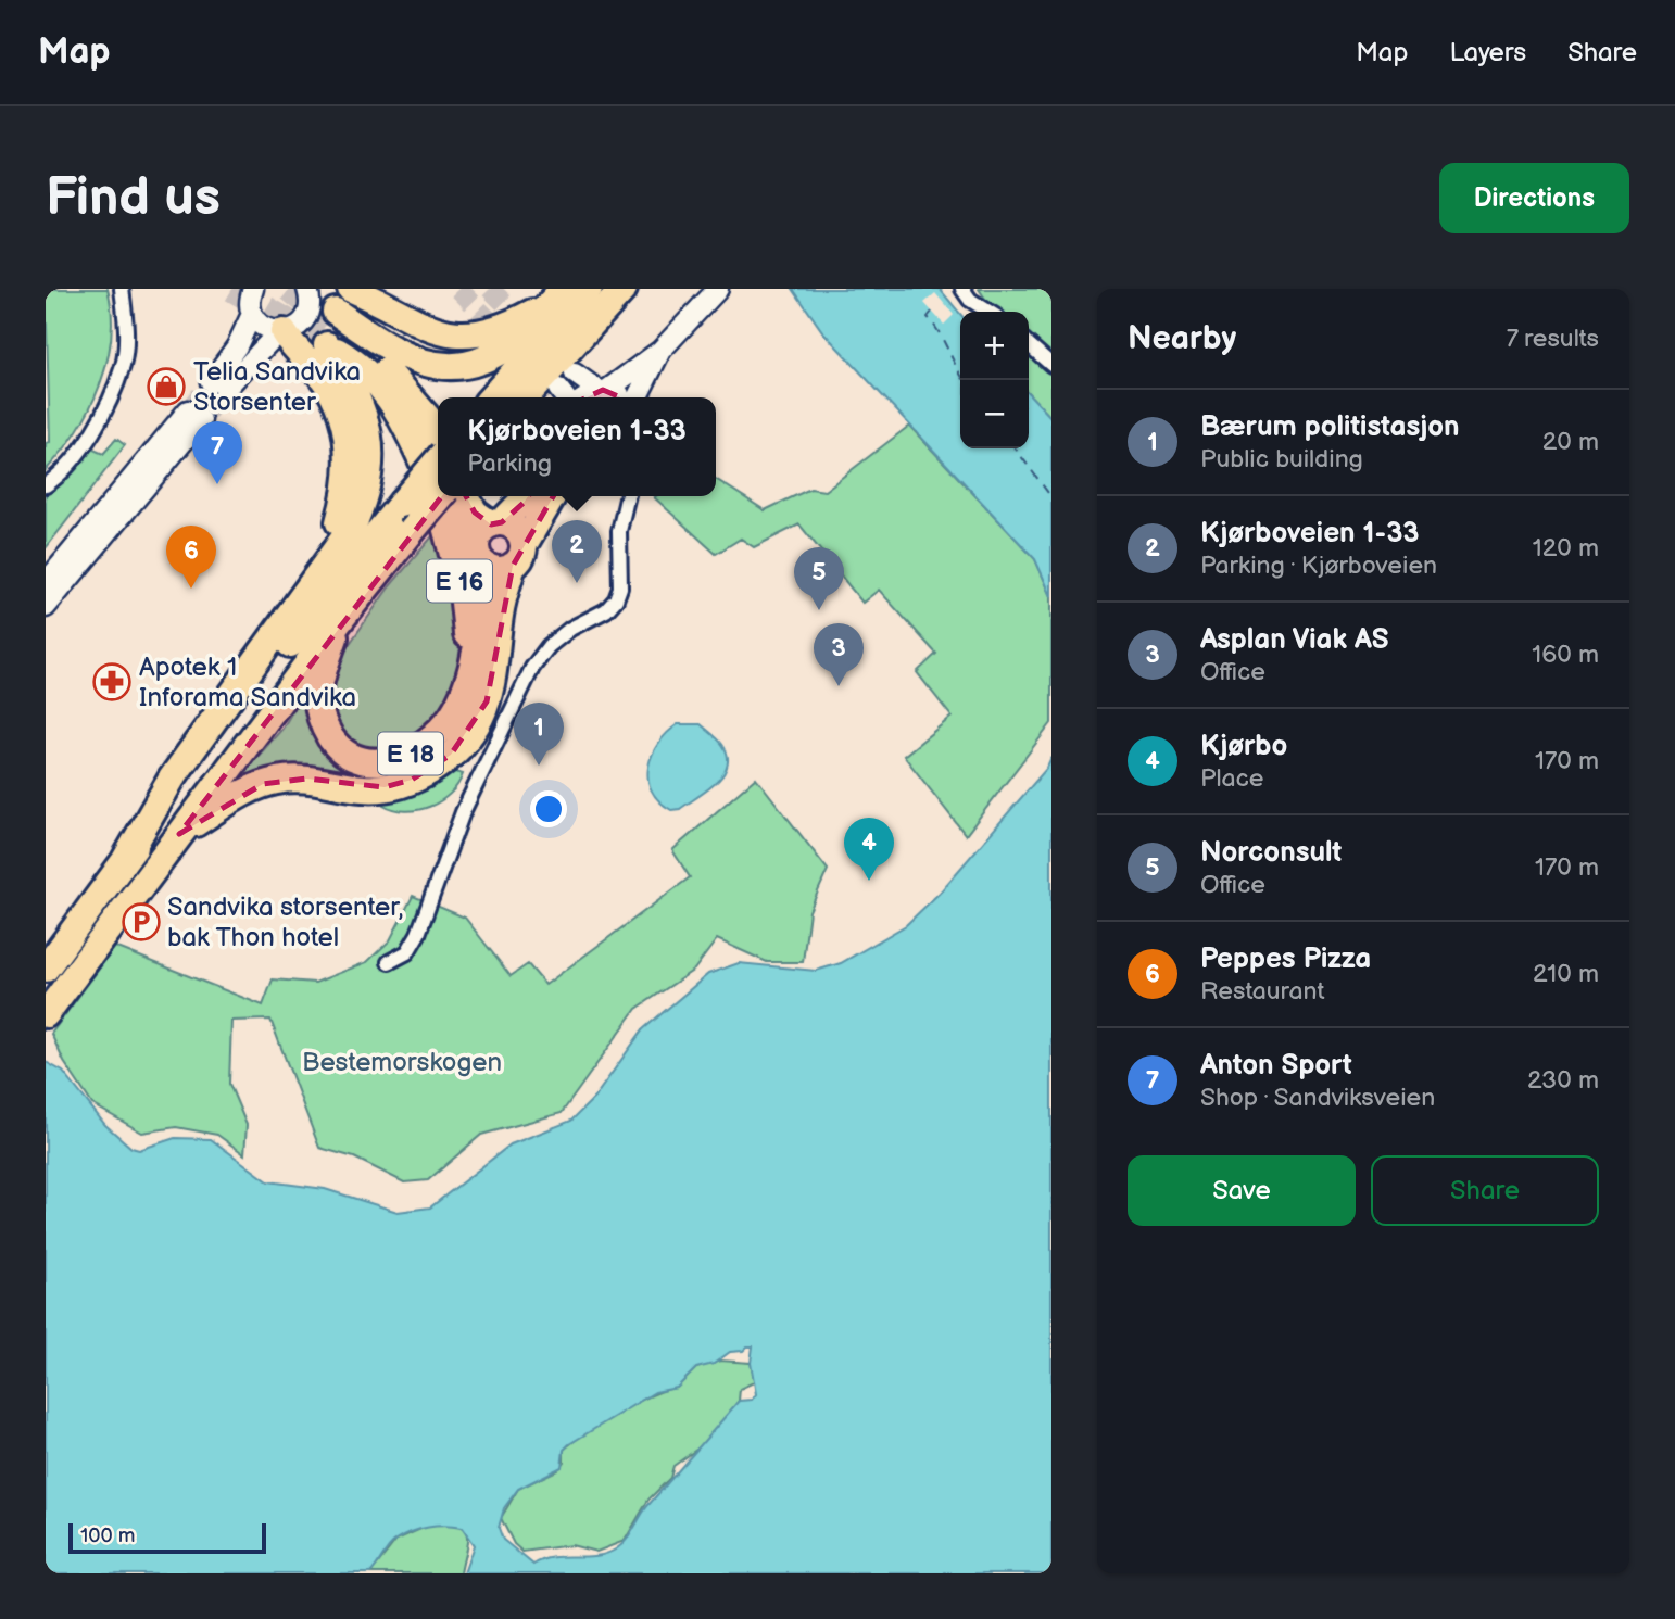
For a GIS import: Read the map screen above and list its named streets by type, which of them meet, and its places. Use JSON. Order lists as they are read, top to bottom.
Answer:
{
  "streets": {
    "highway": ["E 16", "E 18"]
  },
  "crossings": [
    ["E 16", "E 18"]
  ],
  "parks": ["Bestemorskogen"],
  "places": {
    "shop": ["Telia Sandvika Storsenter"],
    "pharmacy": ["Apotek 1 Inforama Sandvika"],
    "parking": ["Sandvika storsenter, bak Thon hotel"]
  },
  "scale_bar": "100 m",
  "page": {
    "header": "Map",
    "nav": ["Map", "Layers", "Share"],
    "buttons": [
      "Directions",
      ["Save", "Share"]
    ],
    "title": "Find us",
    "heading": ["Nearby", "7 results"],
    "map_buttons": ["+", "−"],
    "list": [
      {
        "mark": "1",
        "name": "Bærum politistasjon",
        "note": "Public building",
        "value": "20 m"
      },
      {
        "mark": "2",
        "name": "Kjørboveien 1-33",
        "note": "Parking · Kjørboveien",
        "value": "120 m"
      },
      {
        "mark": "3",
        "name": "Asplan Viak AS",
        "note": "Office",
        "value": "160 m"
      },
      {
        "mark": "4",
        "name": "Kjørbo",
        "note": "Place",
        "value": "170 m"
      },
      {
        "mark": "5",
        "name": "Norconsult",
        "note": "Office",
        "value": "170 m"
      },
      {
        "mark": "6",
        "name": "Peppes Pizza",
        "note": "Restaurant",
        "value": "210 m"
      },
      {
        "mark": "7",
        "name": "Anton Sport",
        "note": "Shop · Sandviksveien",
        "value": "230 m"
      }
    ],
    "popup": ["Kjørboveien 1-33", "Parking"],
    "pins": [
      "7",
      "2",
      "6",
      "5",
      "3",
      "1",
      "4"
    ],
    "scale": "100 m"
  }
}
